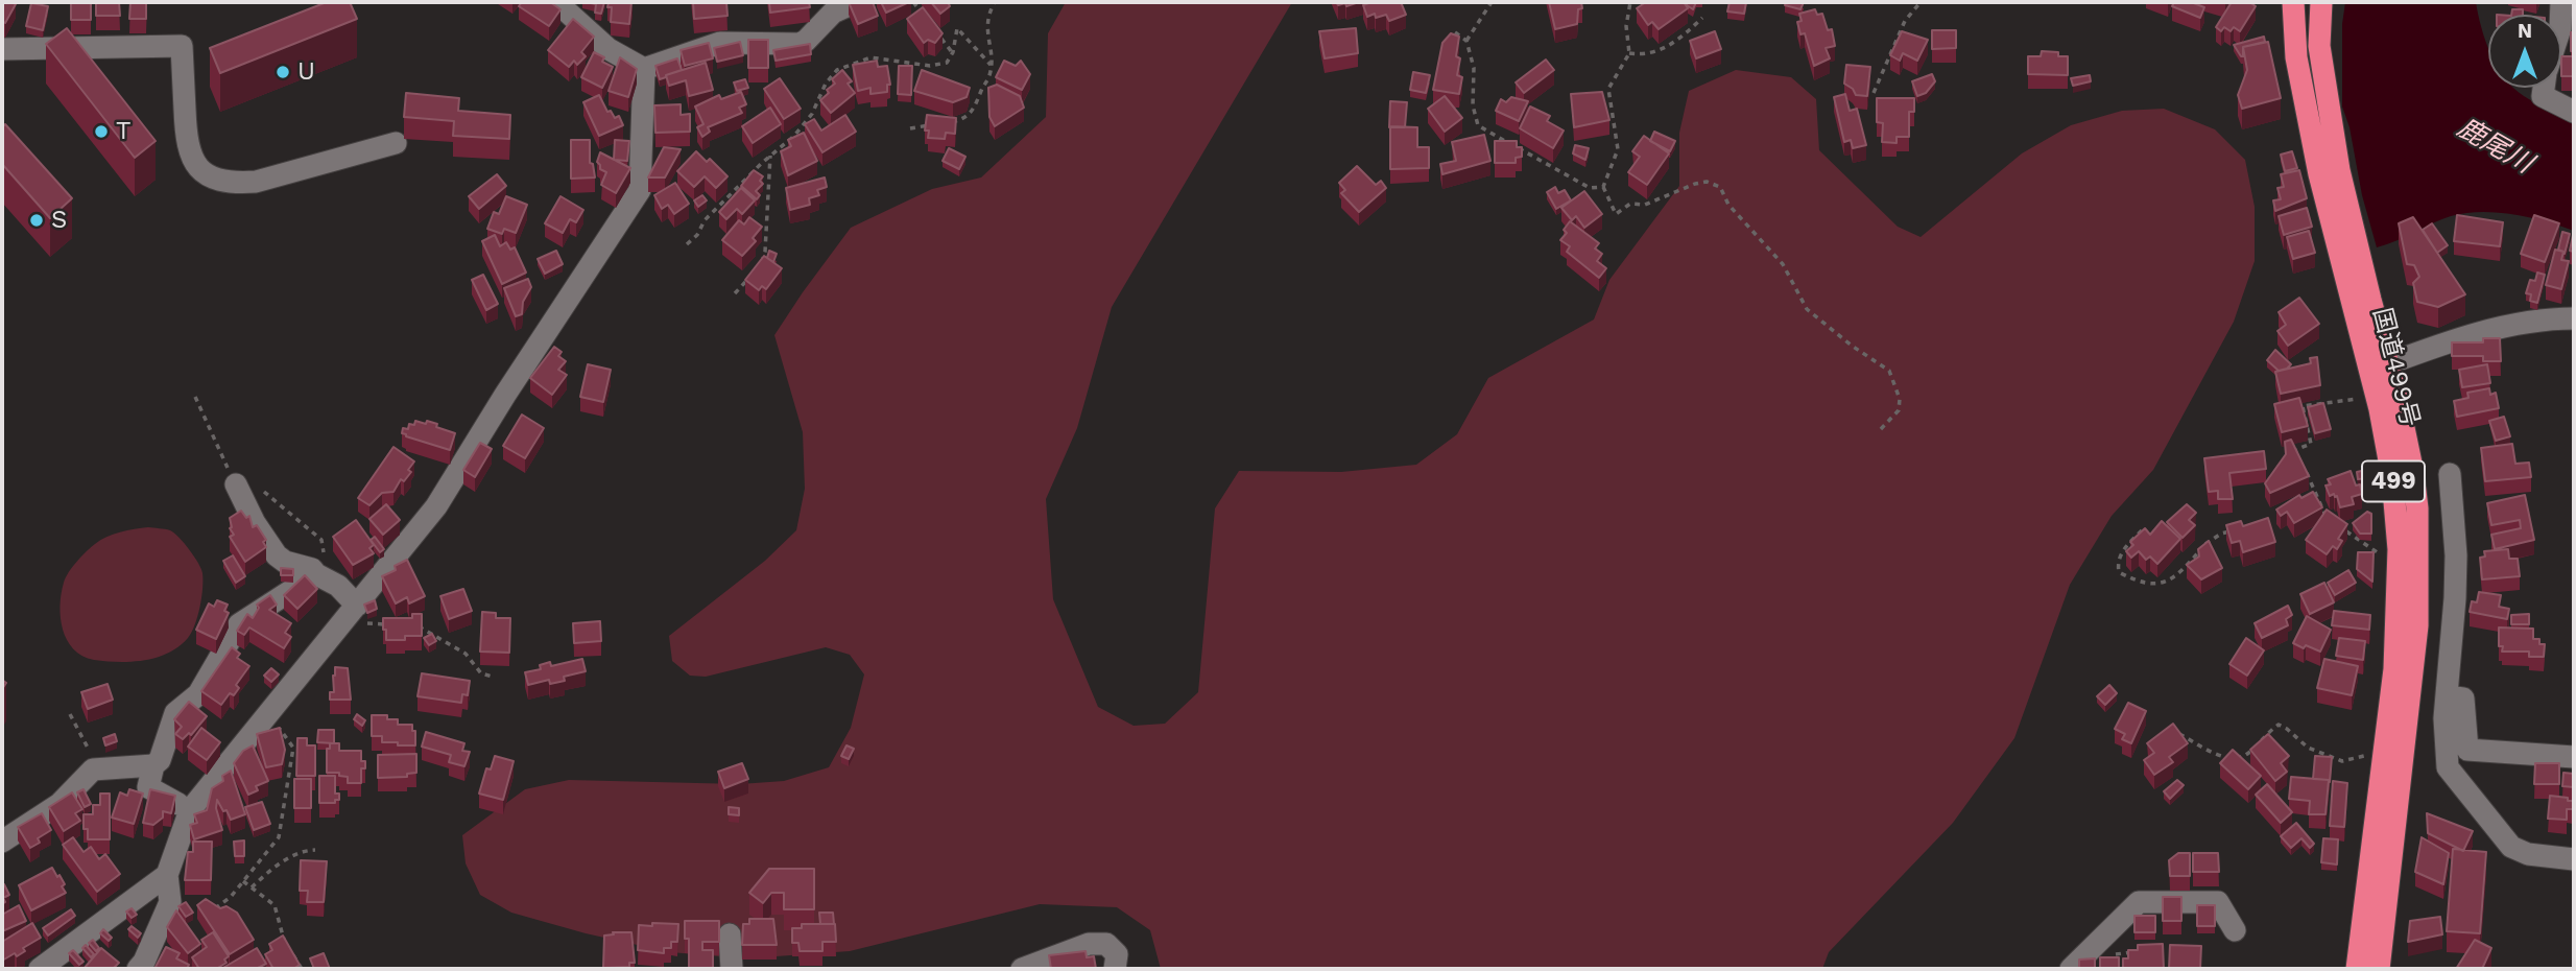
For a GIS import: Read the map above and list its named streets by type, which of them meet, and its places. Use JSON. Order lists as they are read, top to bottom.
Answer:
{
  "streets": {
    "highway": ["国道499号", "499"]
  },
  "water": ["鹿尾川"],
  "places": ["U", "T", "S"],
  "north": "top"
}
